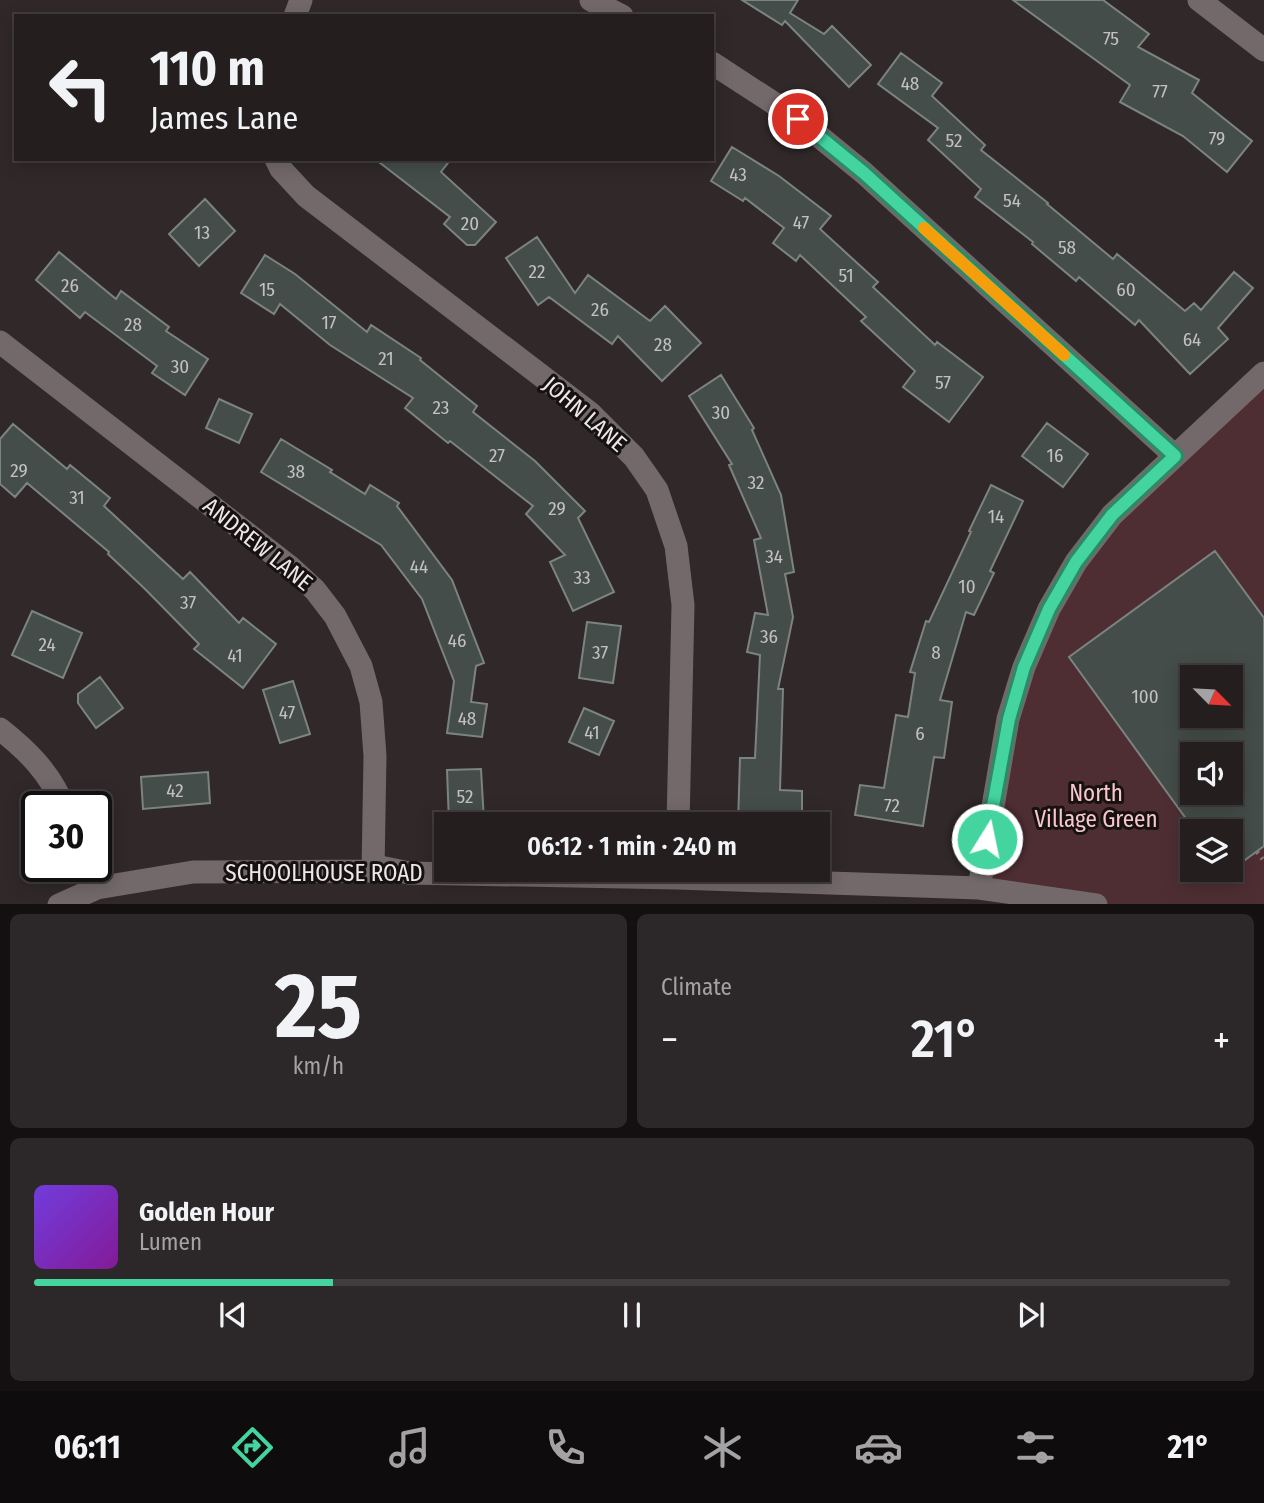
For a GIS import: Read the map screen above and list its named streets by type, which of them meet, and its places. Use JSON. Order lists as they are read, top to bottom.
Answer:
{
  "streets": {
    "street": ["JOHN LANE", "ANDREW LANE", "SCHOOLHOUSE ROAD"]
  },
  "crossings": [
    ["ANDREW LANE", "SCHOOLHOUSE ROAD"]
  ],
  "parks": ["North Village Green"],
  "house_numbers": [
    "75",
    "48",
    "77",
    "79",
    "52",
    "43",
    "54",
    "47",
    "20",
    "13",
    "58",
    "22",
    "51",
    "26",
    "15",
    "60",
    "26",
    "17",
    "28",
    "64",
    "28",
    "21",
    "30",
    "57",
    "23",
    "30",
    "27",
    "16",
    "29",
    "38",
    "32",
    "31",
    "29",
    "14",
    "34",
    "44",
    "33",
    "10",
    "37",
    "36",
    "46",
    "24",
    "37",
    "8",
    "41",
    "100",
    "47",
    "48",
    "41",
    "6",
    "42",
    "52",
    "72"
  ],
  "north": "bottom right",
  "page": {
    "turn": ["110 m", "James Lane"],
    "limit": "30",
    "trip": "06:12 · 1 min · 240 m",
    "tile": [
      ["25", "km/h"],
      "Climate"
    ],
    "heat": ["−", "21°", "+"],
    "song": ["Golden Hour", "Lumen"],
    "tabs": ["06:11", "21°"]
  }
}
